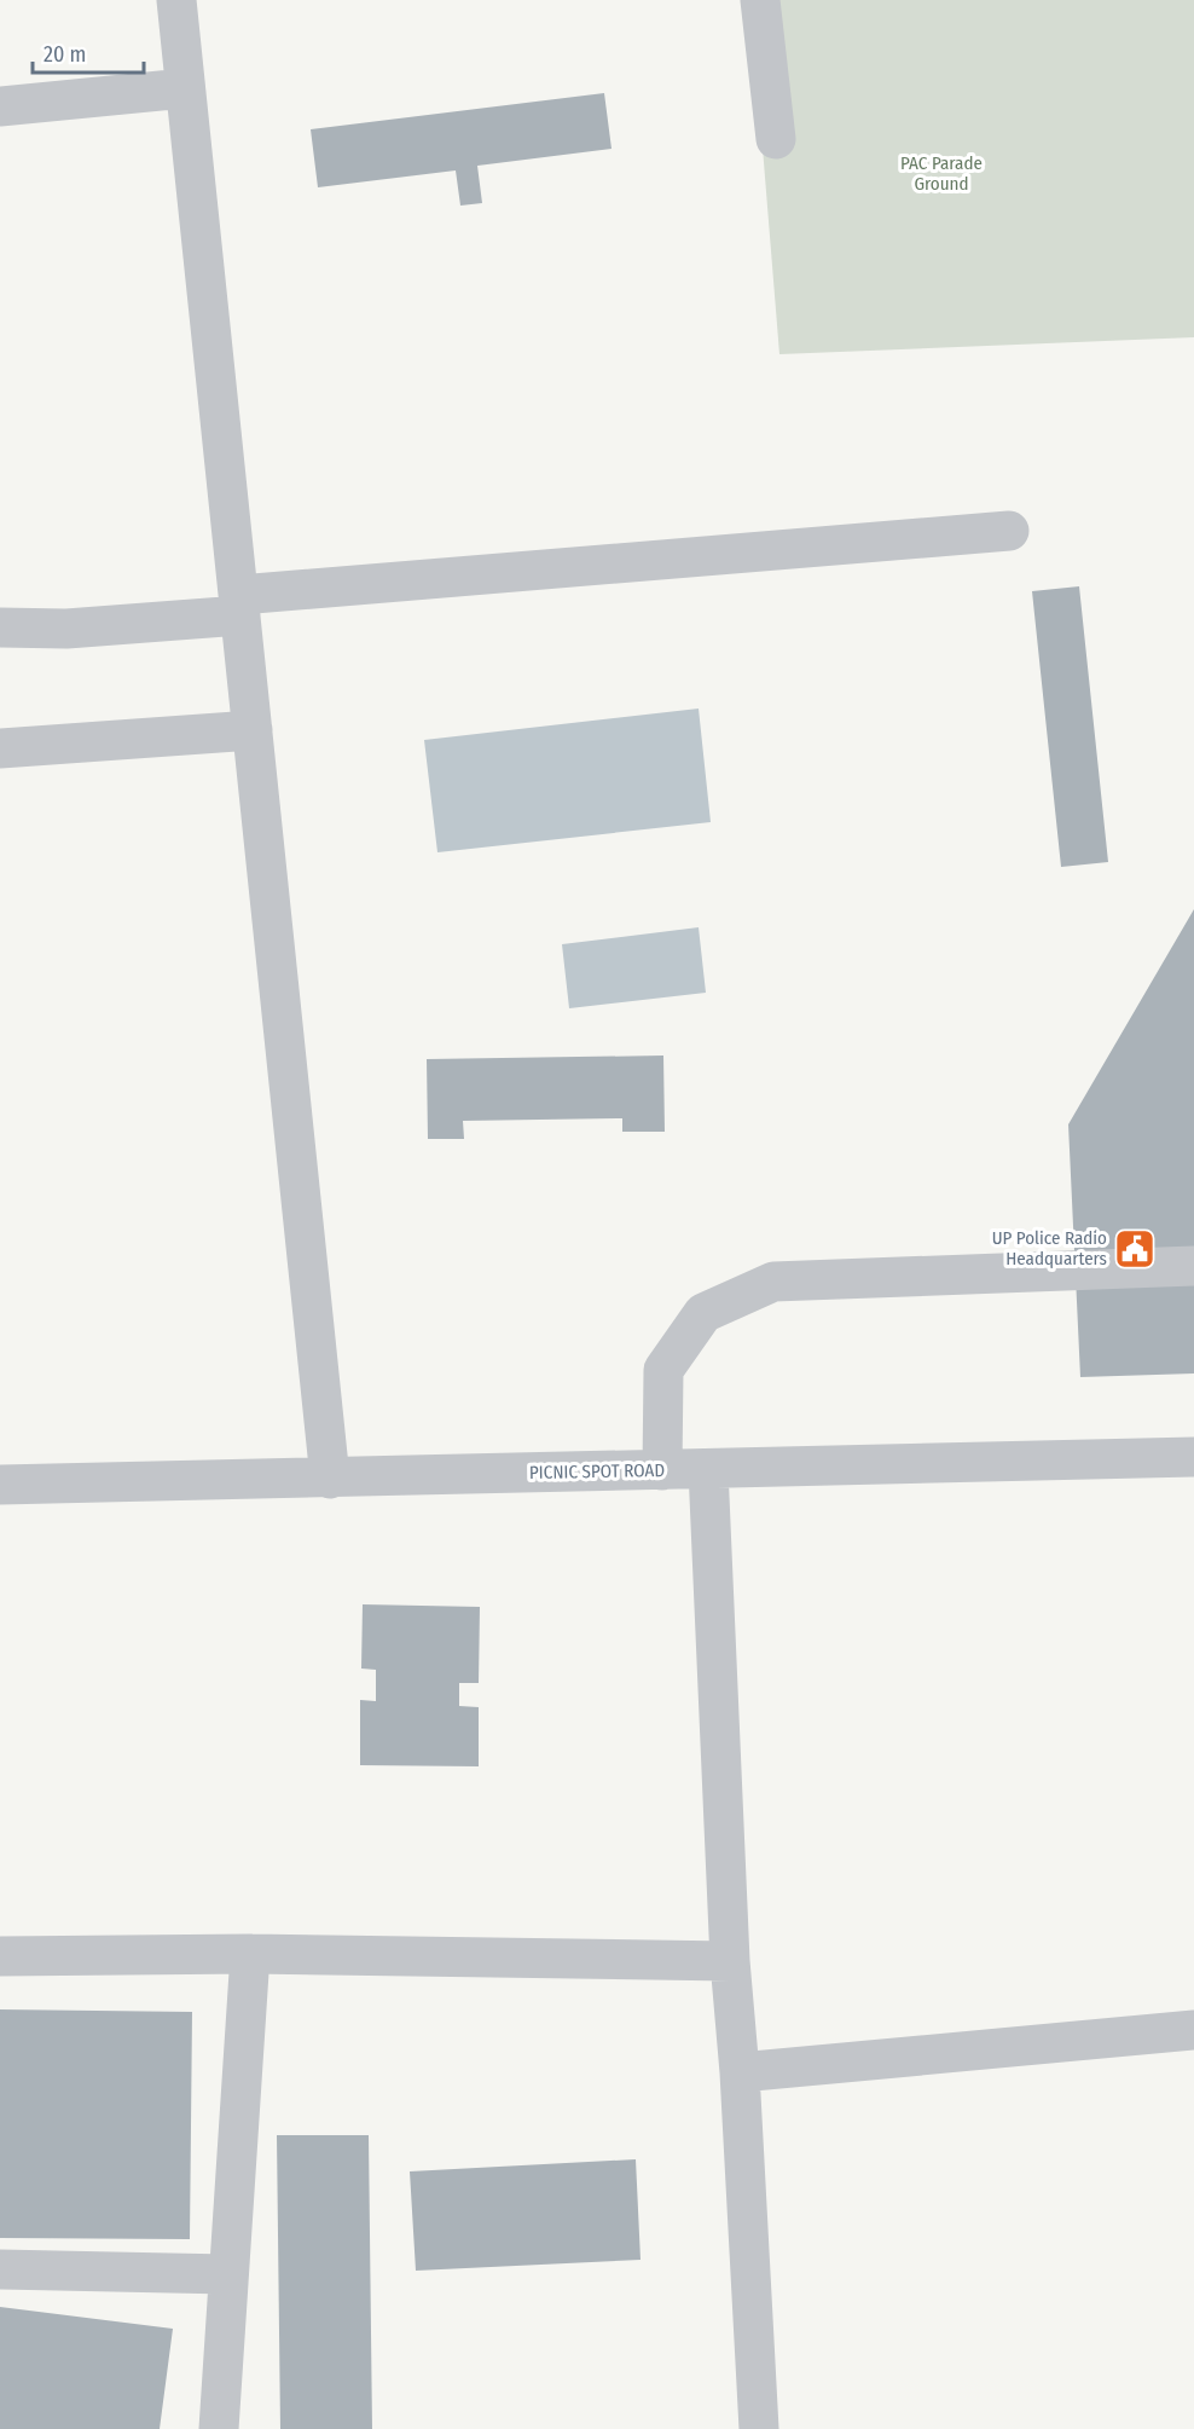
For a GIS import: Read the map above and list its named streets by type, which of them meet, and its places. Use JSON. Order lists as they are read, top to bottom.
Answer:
{
  "streets": {
    "street": ["PICNIC SPOT ROAD"]
  },
  "parks": ["PAC Parade Ground"],
  "places": {
    "public building": ["UP Police Radio Headquarters"]
  },
  "scale_bar": "20 m"
}
